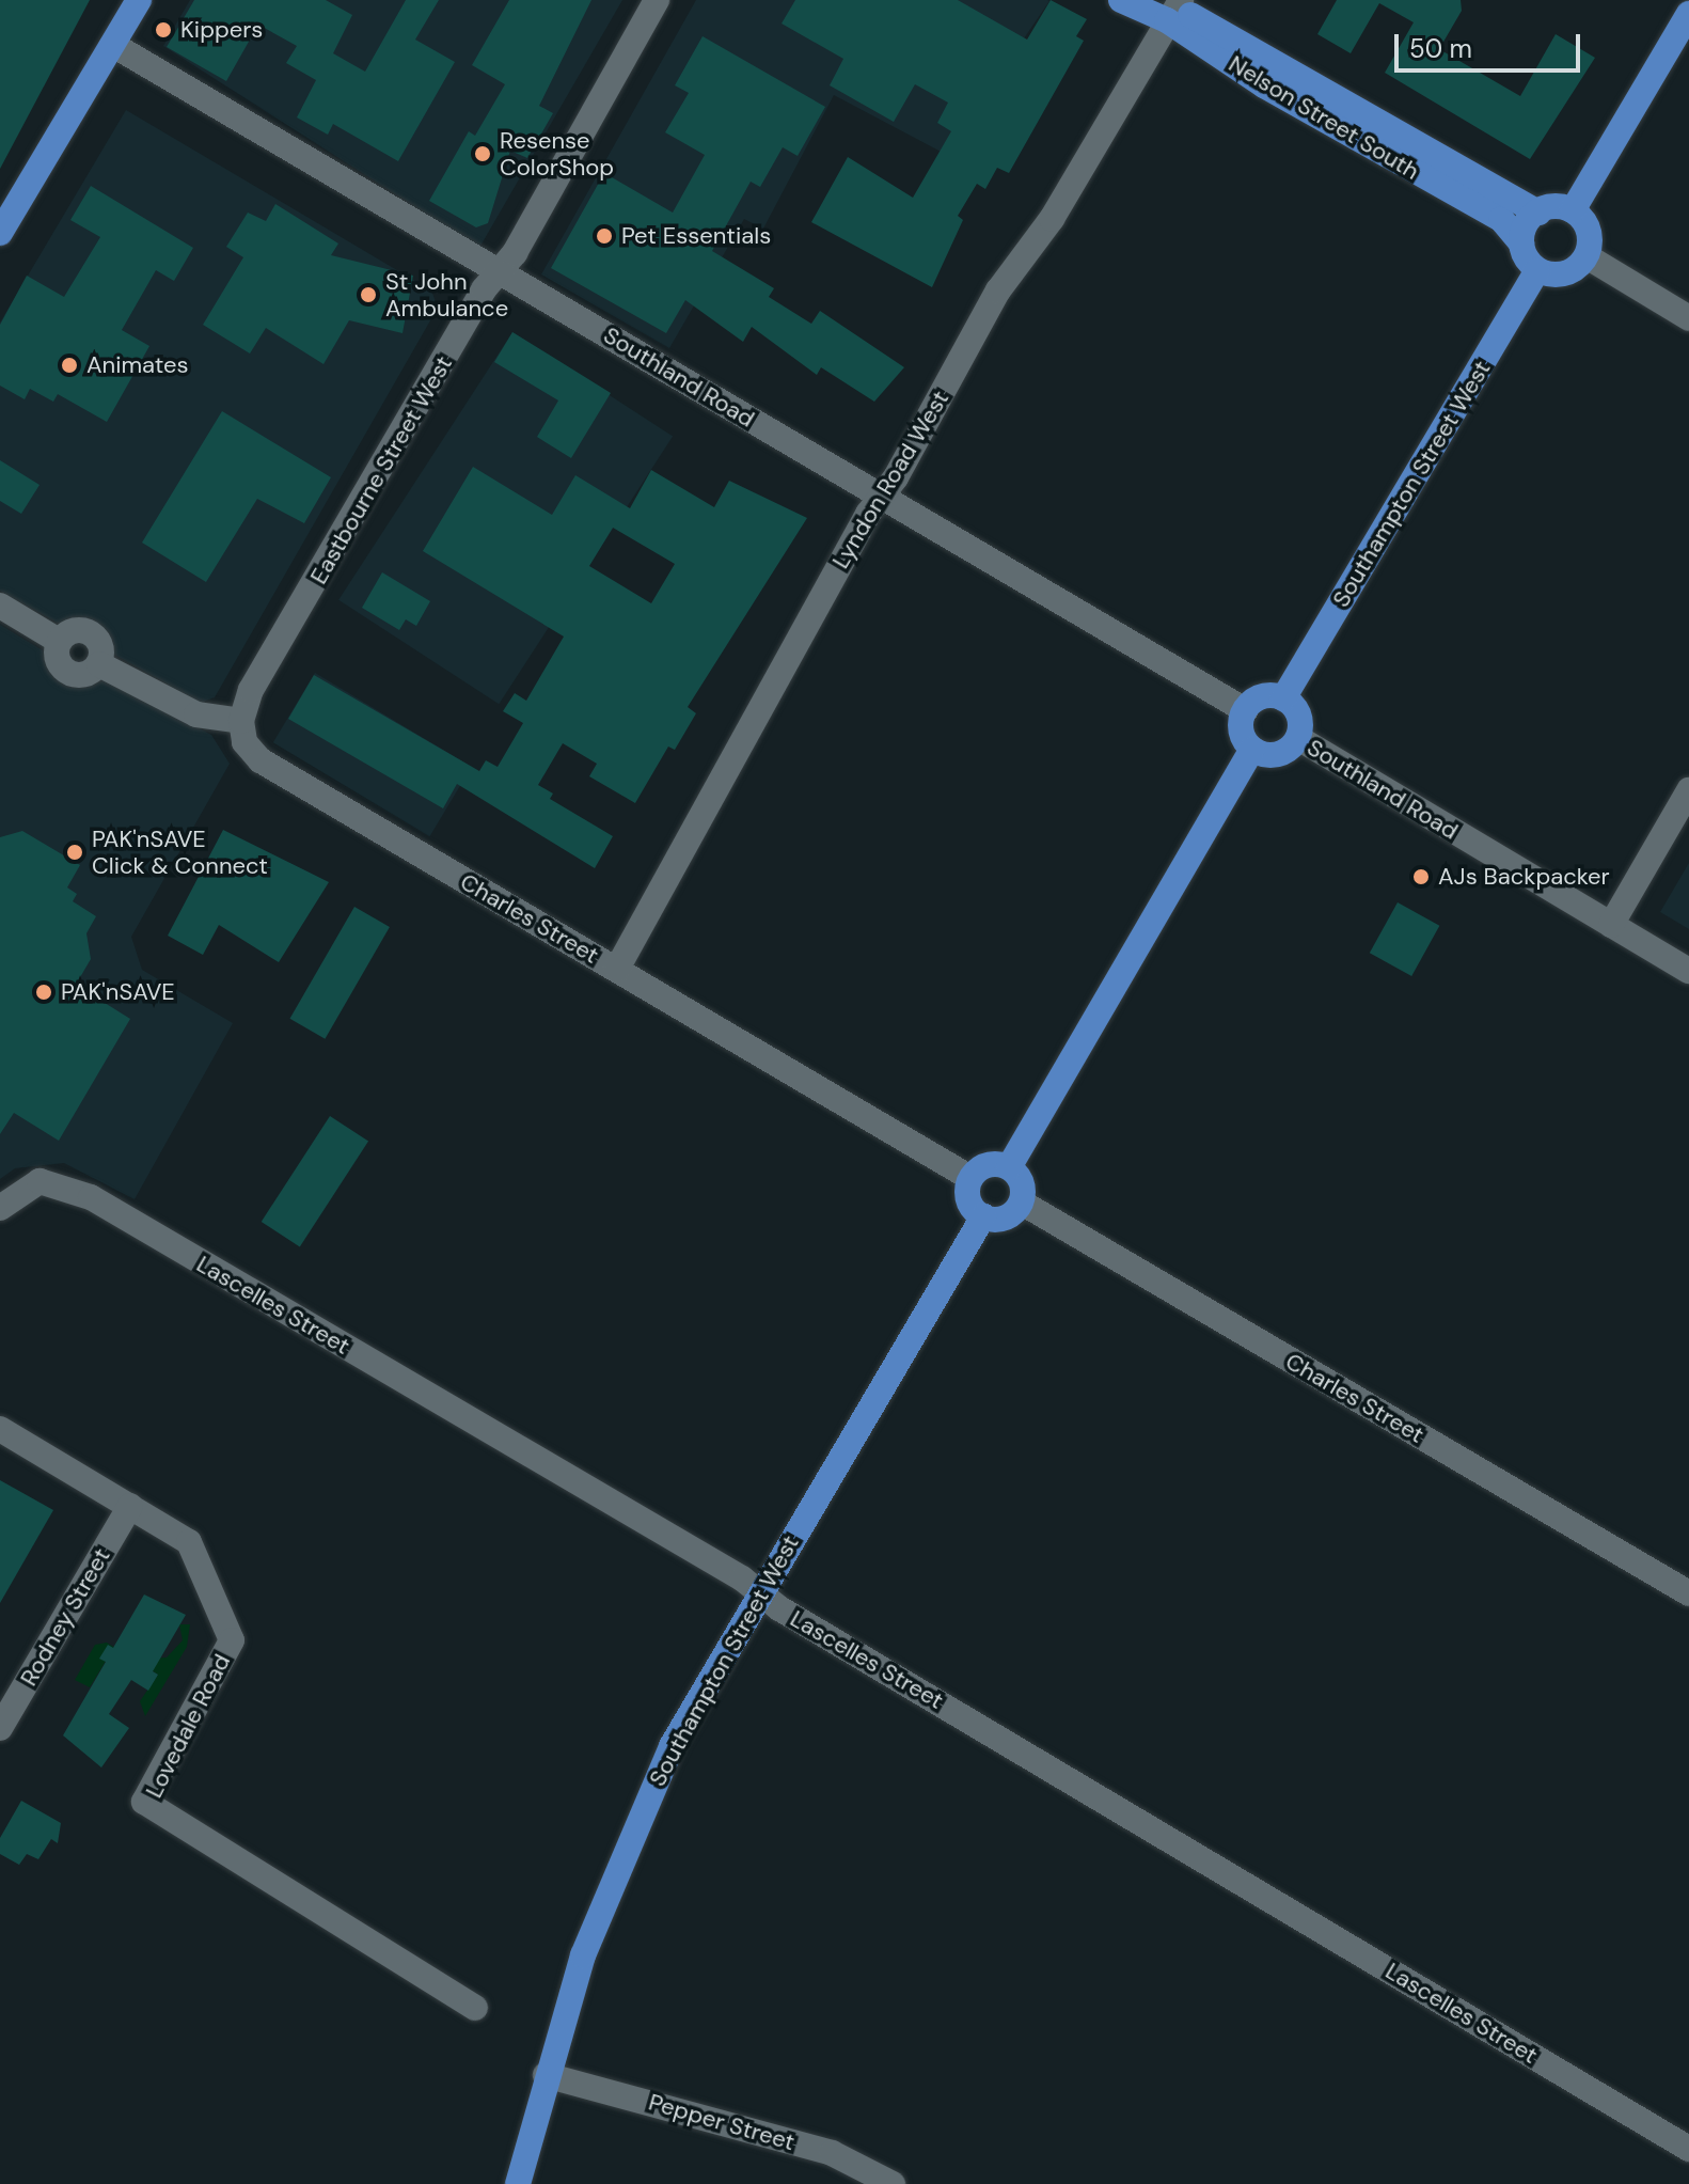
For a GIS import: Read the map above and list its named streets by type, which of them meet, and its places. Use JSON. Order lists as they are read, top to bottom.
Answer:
{
  "streets": {
    "main road": ["Nelson Street South", "Southampton Street West"],
    "street": [
      "Southland Road",
      "Eastbourne Street West",
      "Lyndon Road West",
      "Charles Street",
      "Lascelles Street",
      "Rodney Street",
      "Lovedale Road",
      "Pepper Street"
    ]
  },
  "crossings": [
    ["Nelson Street South", "Lyndon Road West"],
    ["Nelson Street South", "Southampton Street West"],
    ["Southland Road", "Eastbourne Street West"],
    ["Southland Road", "Lyndon Road West"],
    ["Southland Road", "Southampton Street West"],
    ["Eastbourne Street West", "Charles Street"],
    ["Lyndon Road West", "Charles Street"],
    ["Southampton Street West", "Charles Street"],
    ["Southampton Street West", "Lascelles Street"],
    ["Southampton Street West", "Pepper Street"],
    ["Rodney Street", "Lovedale Road"]
  ],
  "places": [
    "Kippers",
    "Resense ColorShop",
    "Pet Essentials",
    "St John Ambulance",
    "Animates",
    "PAK'nSAVE Click & Connect",
    "AJs Backpacker",
    "PAK'nSAVE"
  ],
  "scale_bar": "50 m"
}
